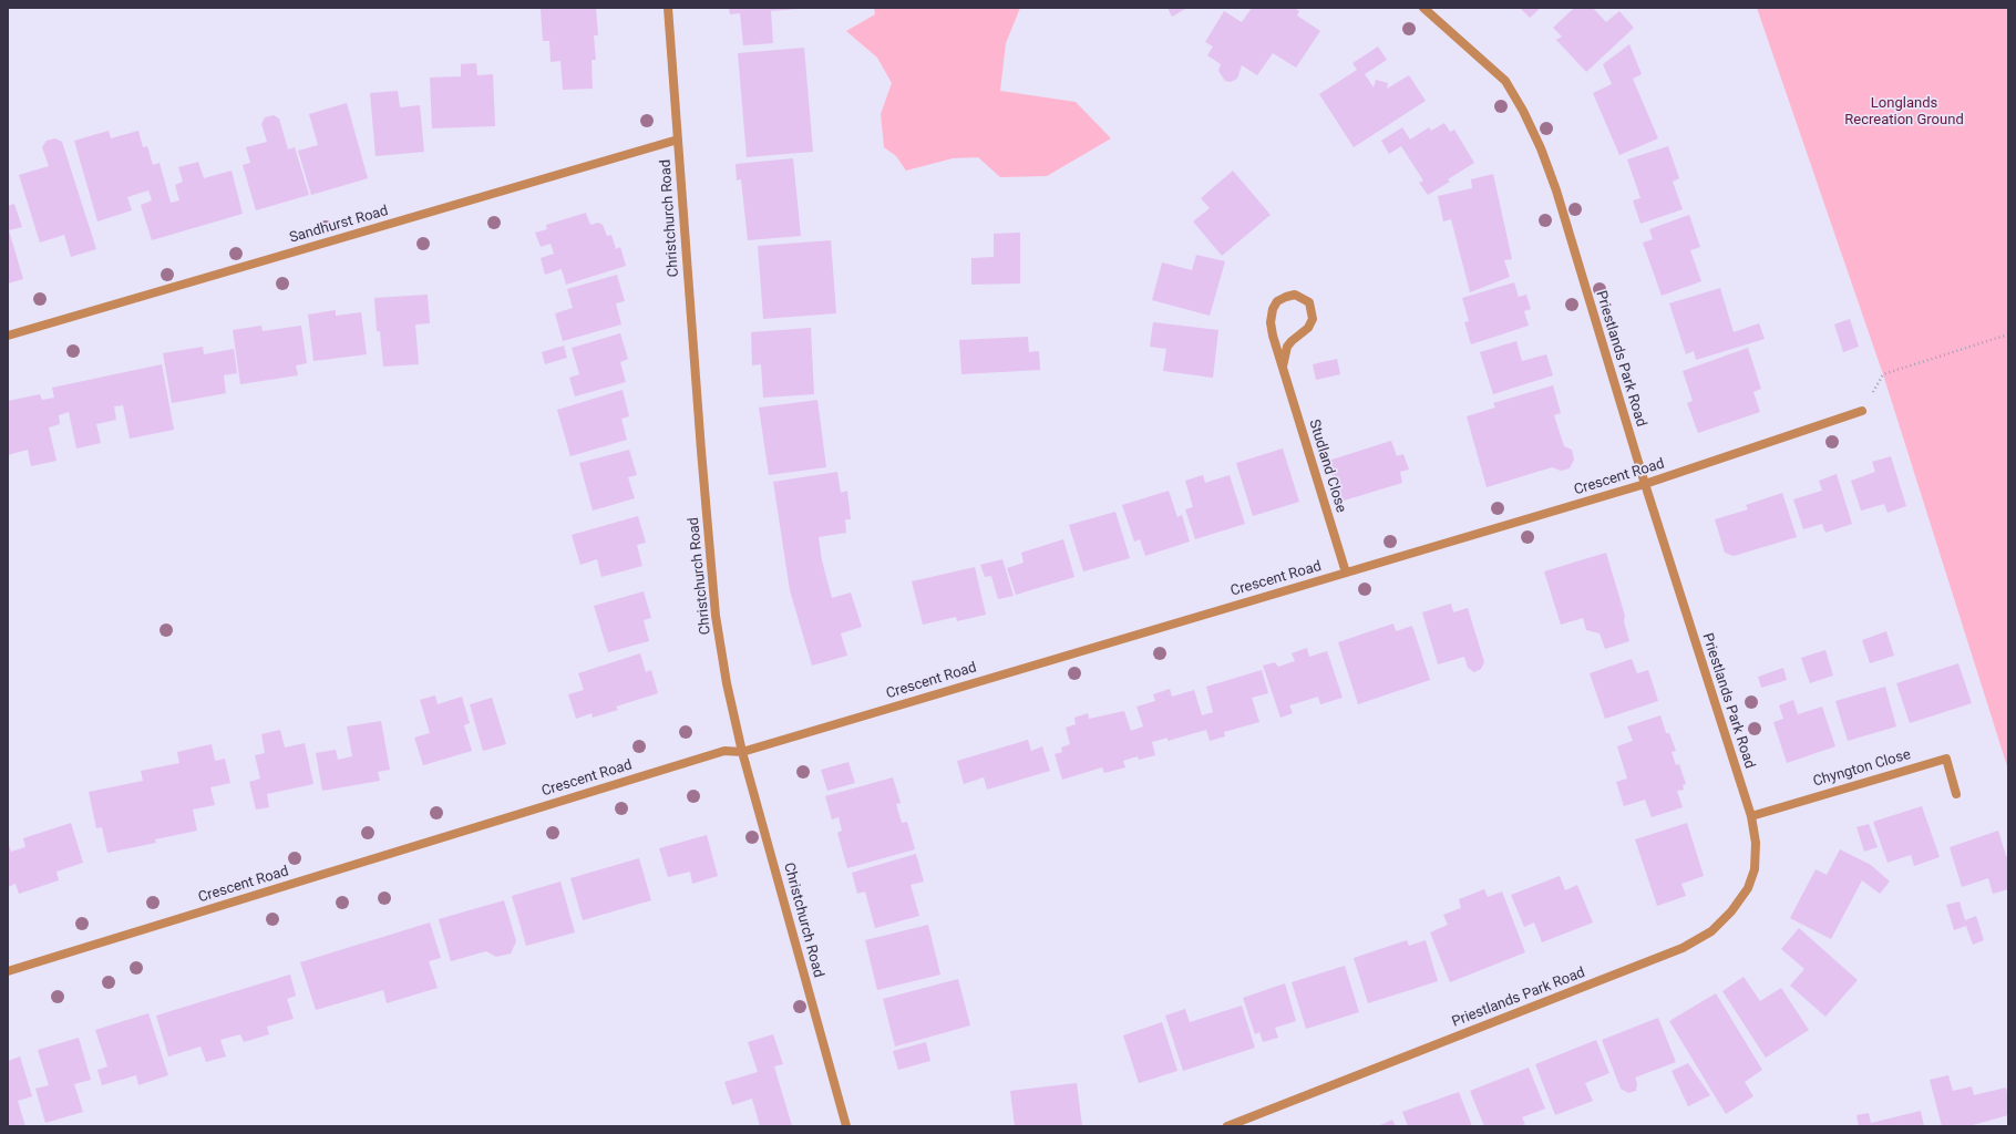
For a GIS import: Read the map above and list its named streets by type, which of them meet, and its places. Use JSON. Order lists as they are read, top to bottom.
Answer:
{
  "streets": {
    "street": [
      "Christchurch Road",
      "Sandhurst Road",
      "Priestlands Park Road",
      "Studland Close",
      "Crescent Road",
      "Chyngton Close"
    ]
  },
  "crossings": [
    ["Christchurch Road", "Sandhurst Road"],
    ["Christchurch Road", "Crescent Road"],
    ["Priestlands Park Road", "Crescent Road"],
    ["Priestlands Park Road", "Chyngton Close"],
    ["Studland Close", "Crescent Road"]
  ],
  "parks": ["Longlands Recreation Ground"]
}
